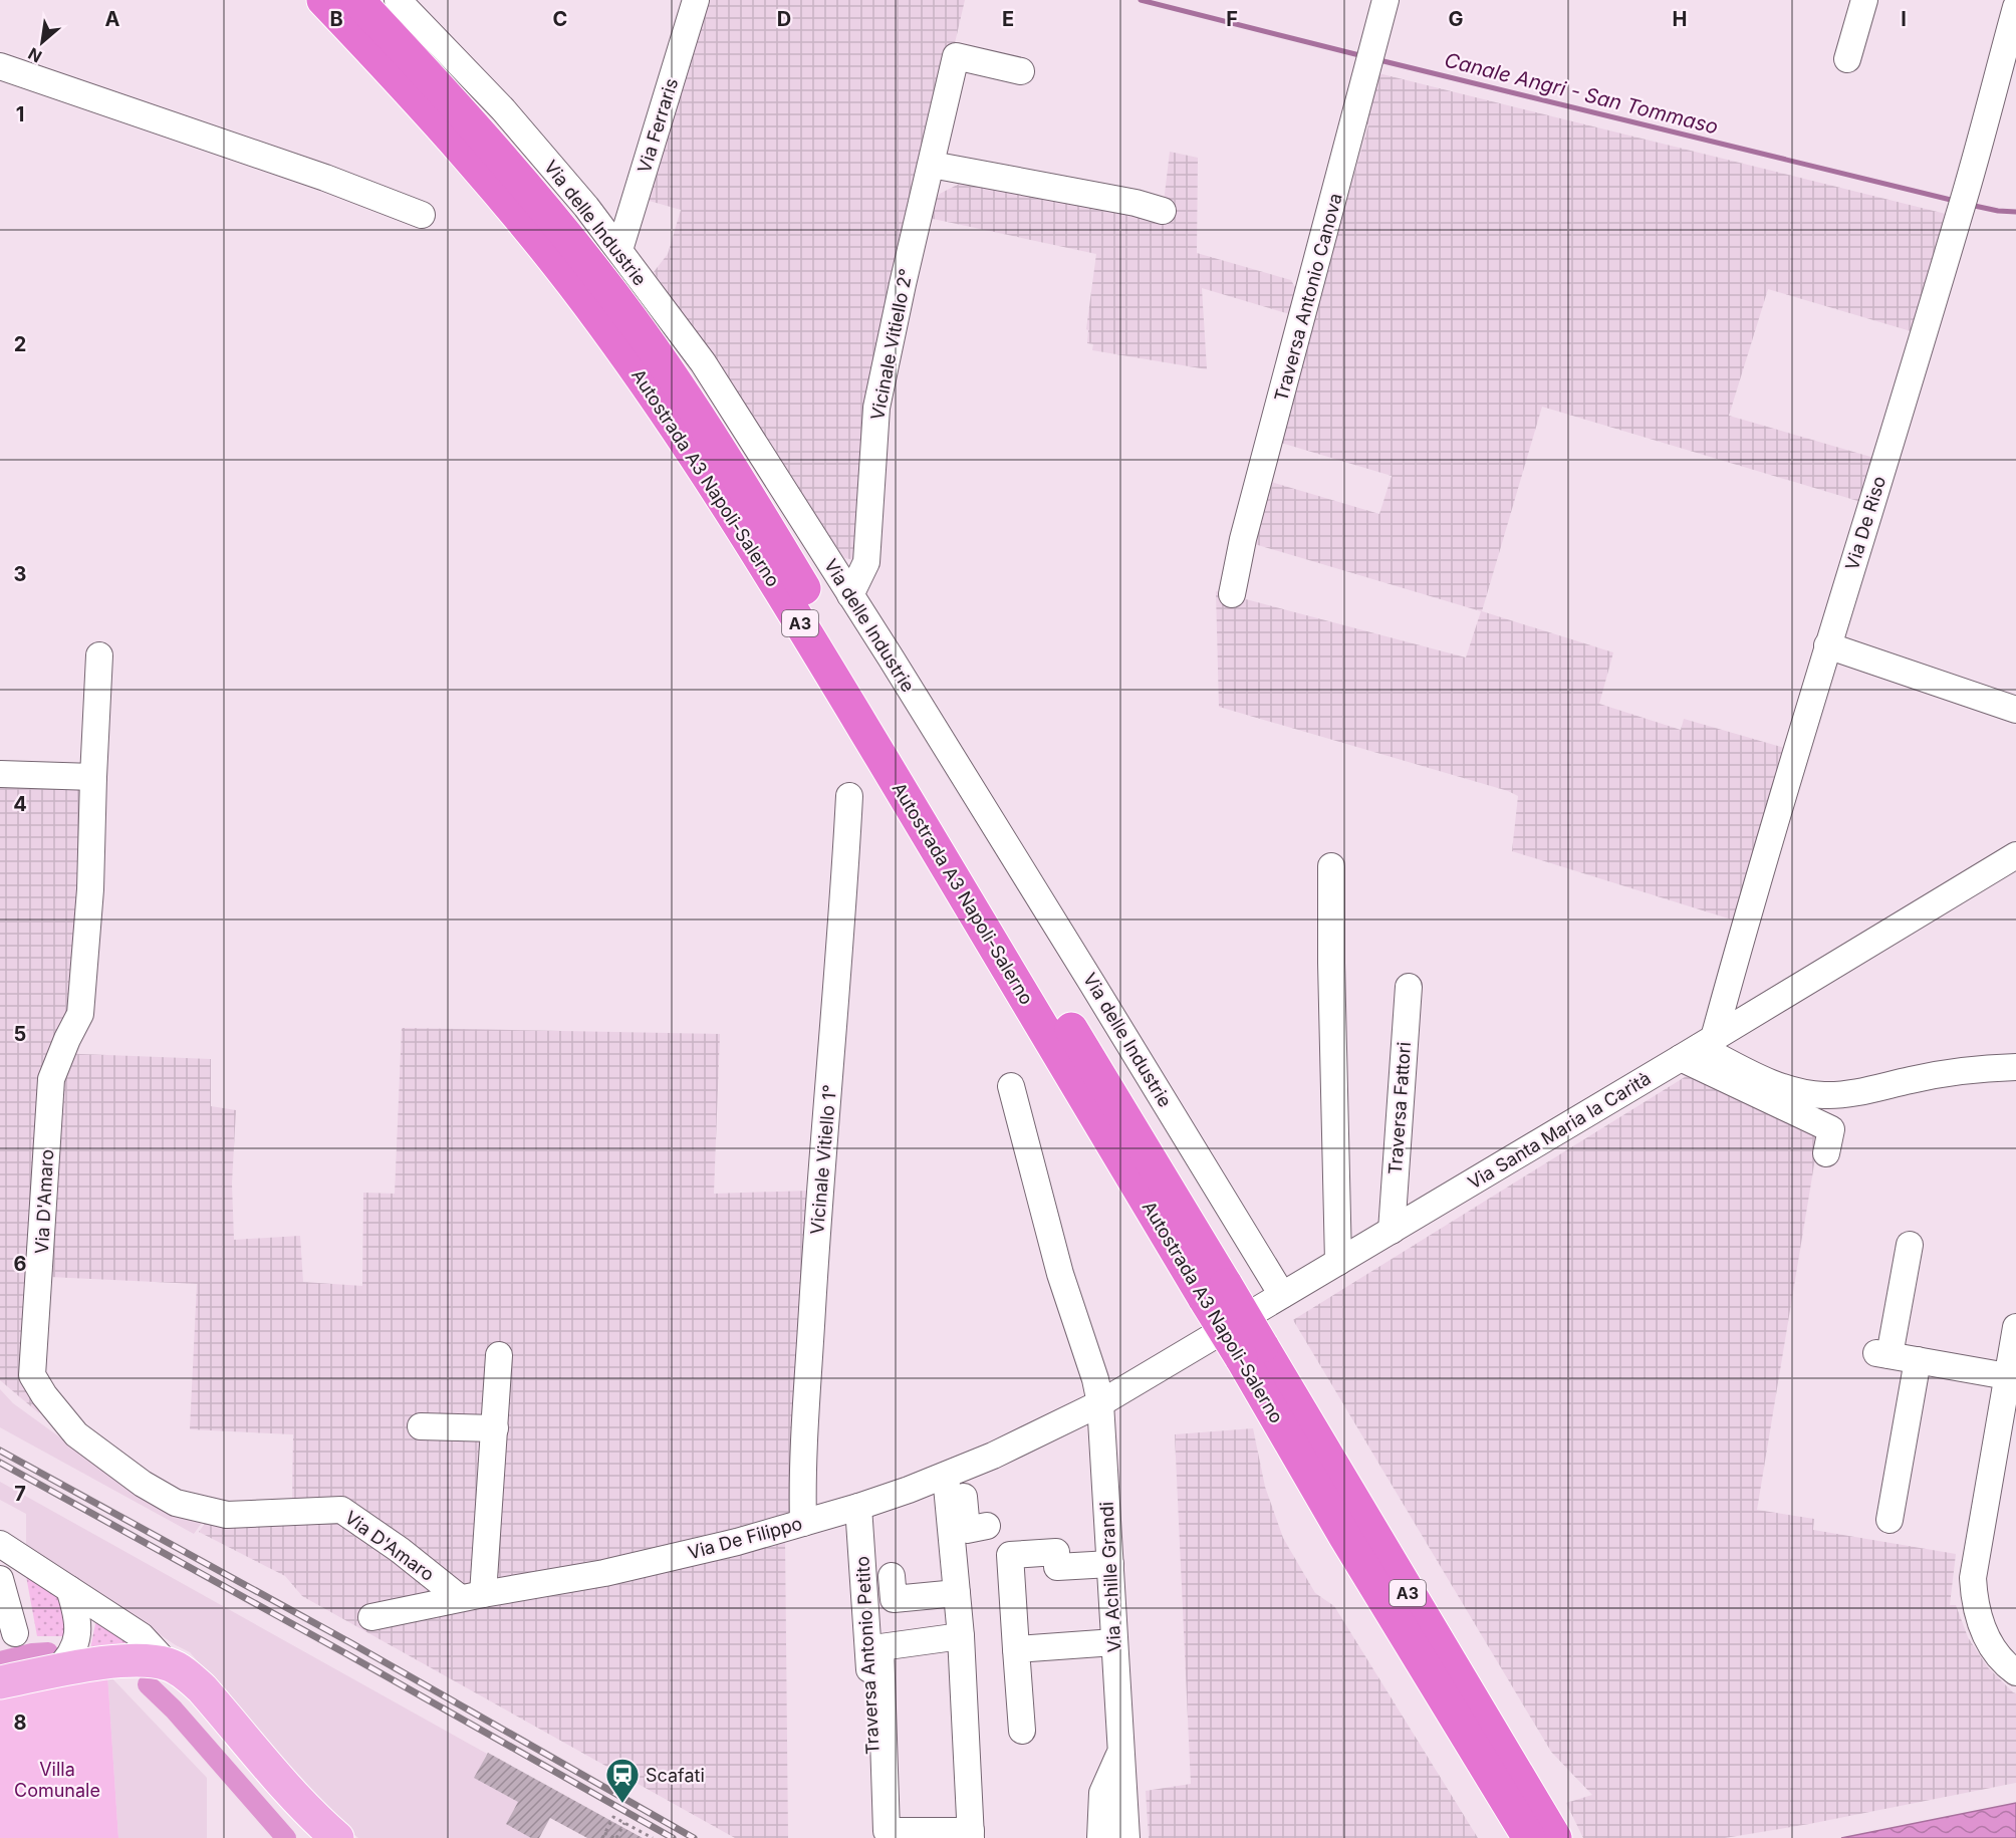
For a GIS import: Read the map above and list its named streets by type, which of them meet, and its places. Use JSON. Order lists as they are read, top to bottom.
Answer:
{
  "streets": {
    "highway": ["Autostrada A3 Napoli-Salerno", "A3"],
    "street": [
      "Via Ferraris",
      "Via delle Industrie",
      "Traversa Antonio Canova",
      "Vicinale Vitiello 2°",
      "Via De Riso",
      "Traversa Fattori",
      "Via Santa Maria la Carità",
      "Vicinale Vitiello 1°",
      "Via D'Amaro",
      "Via De Filippo",
      "Via Achille Grandi",
      "Traversa Antonio Petito"
    ]
  },
  "crossings": [
    ["Via Ferraris", "Via delle Industrie"],
    ["Via delle Industrie", "Vicinale Vitiello 2°"],
    ["Via delle Industrie", "Via Santa Maria la Carità"],
    ["Via De Riso", "Via Santa Maria la Carità"],
    ["Traversa Fattori", "Via Santa Maria la Carità"],
    ["Via Santa Maria la Carità", "Via De Filippo"],
    ["Via Santa Maria la Carità", "Via Achille Grandi"],
    ["Vicinale Vitiello 1°", "Via De Filippo"],
    ["Via D'Amaro", "Via De Filippo"],
    ["Via De Filippo", "Via Achille Grandi"],
    ["Via De Filippo", "Traversa Antonio Petito"]
  ],
  "water": ["Canale Angri - San Tommaso"],
  "parks": ["Villa Comunale"],
  "places": {
    "station": ["Scafati"]
  },
  "north": "bottom left",
  "grid": {
    "columns": [
      "A",
      "B",
      "C",
      "D",
      "E",
      "F",
      "G",
      "H",
      "I"
    ],
    "rows": [
      "1",
      "2",
      "3",
      "4",
      "5",
      "6",
      "7",
      "8"
    ]
  }
}
